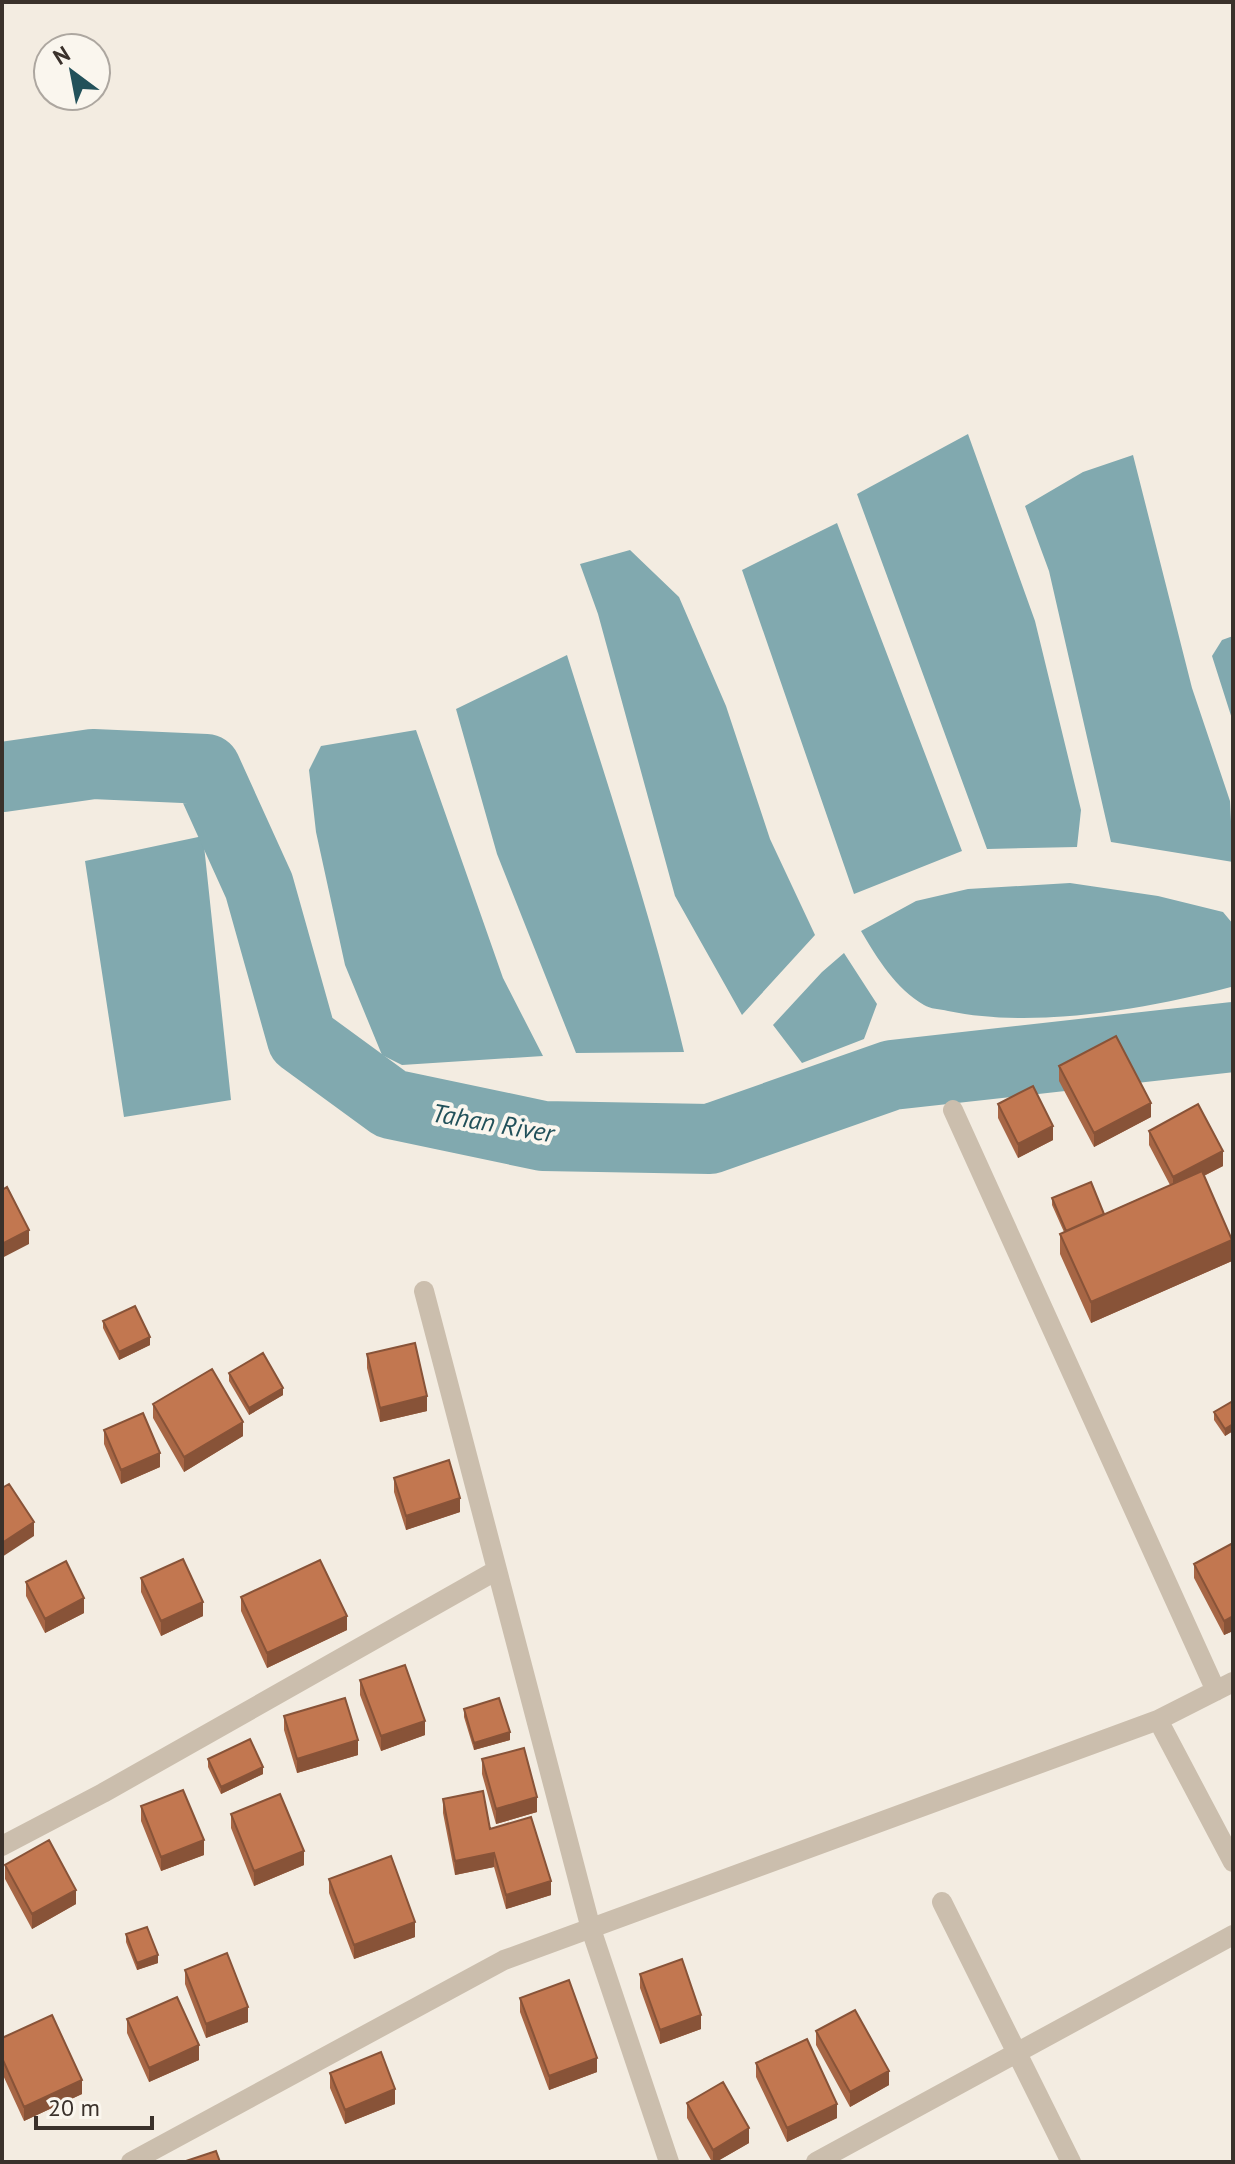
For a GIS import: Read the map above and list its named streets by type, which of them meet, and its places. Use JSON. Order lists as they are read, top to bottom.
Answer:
{
  "water": ["Tahan River"],
  "scale_bar": "20 m",
  "north": "top left"
}
